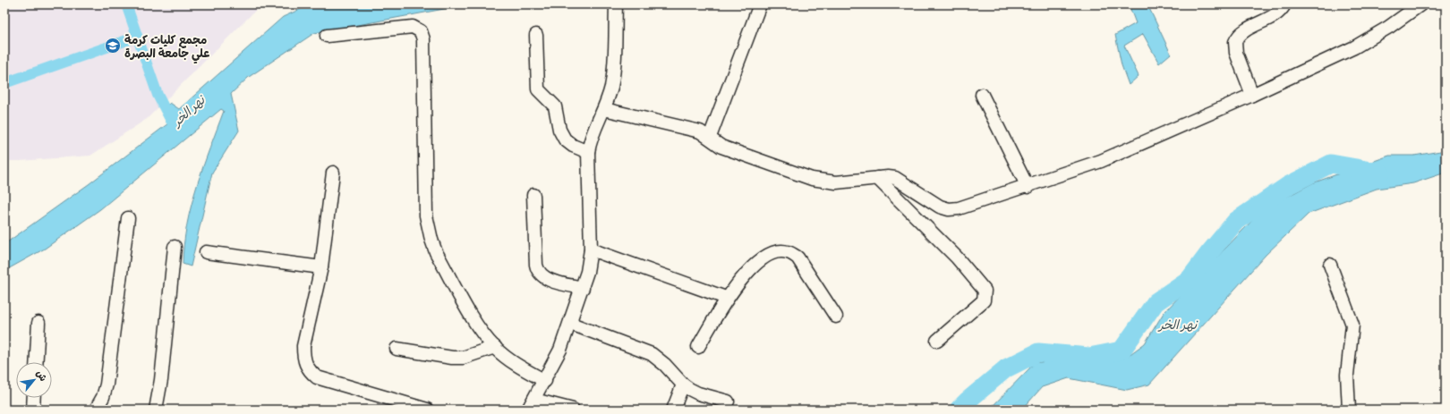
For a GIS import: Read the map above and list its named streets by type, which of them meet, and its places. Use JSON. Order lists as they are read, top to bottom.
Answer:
{
  "water": ["نهر الخر"],
  "places": {
    "school or university": ["مجمع كليات كرمة علي جامعة البصرة"]
  },
  "north": "top right"
}
